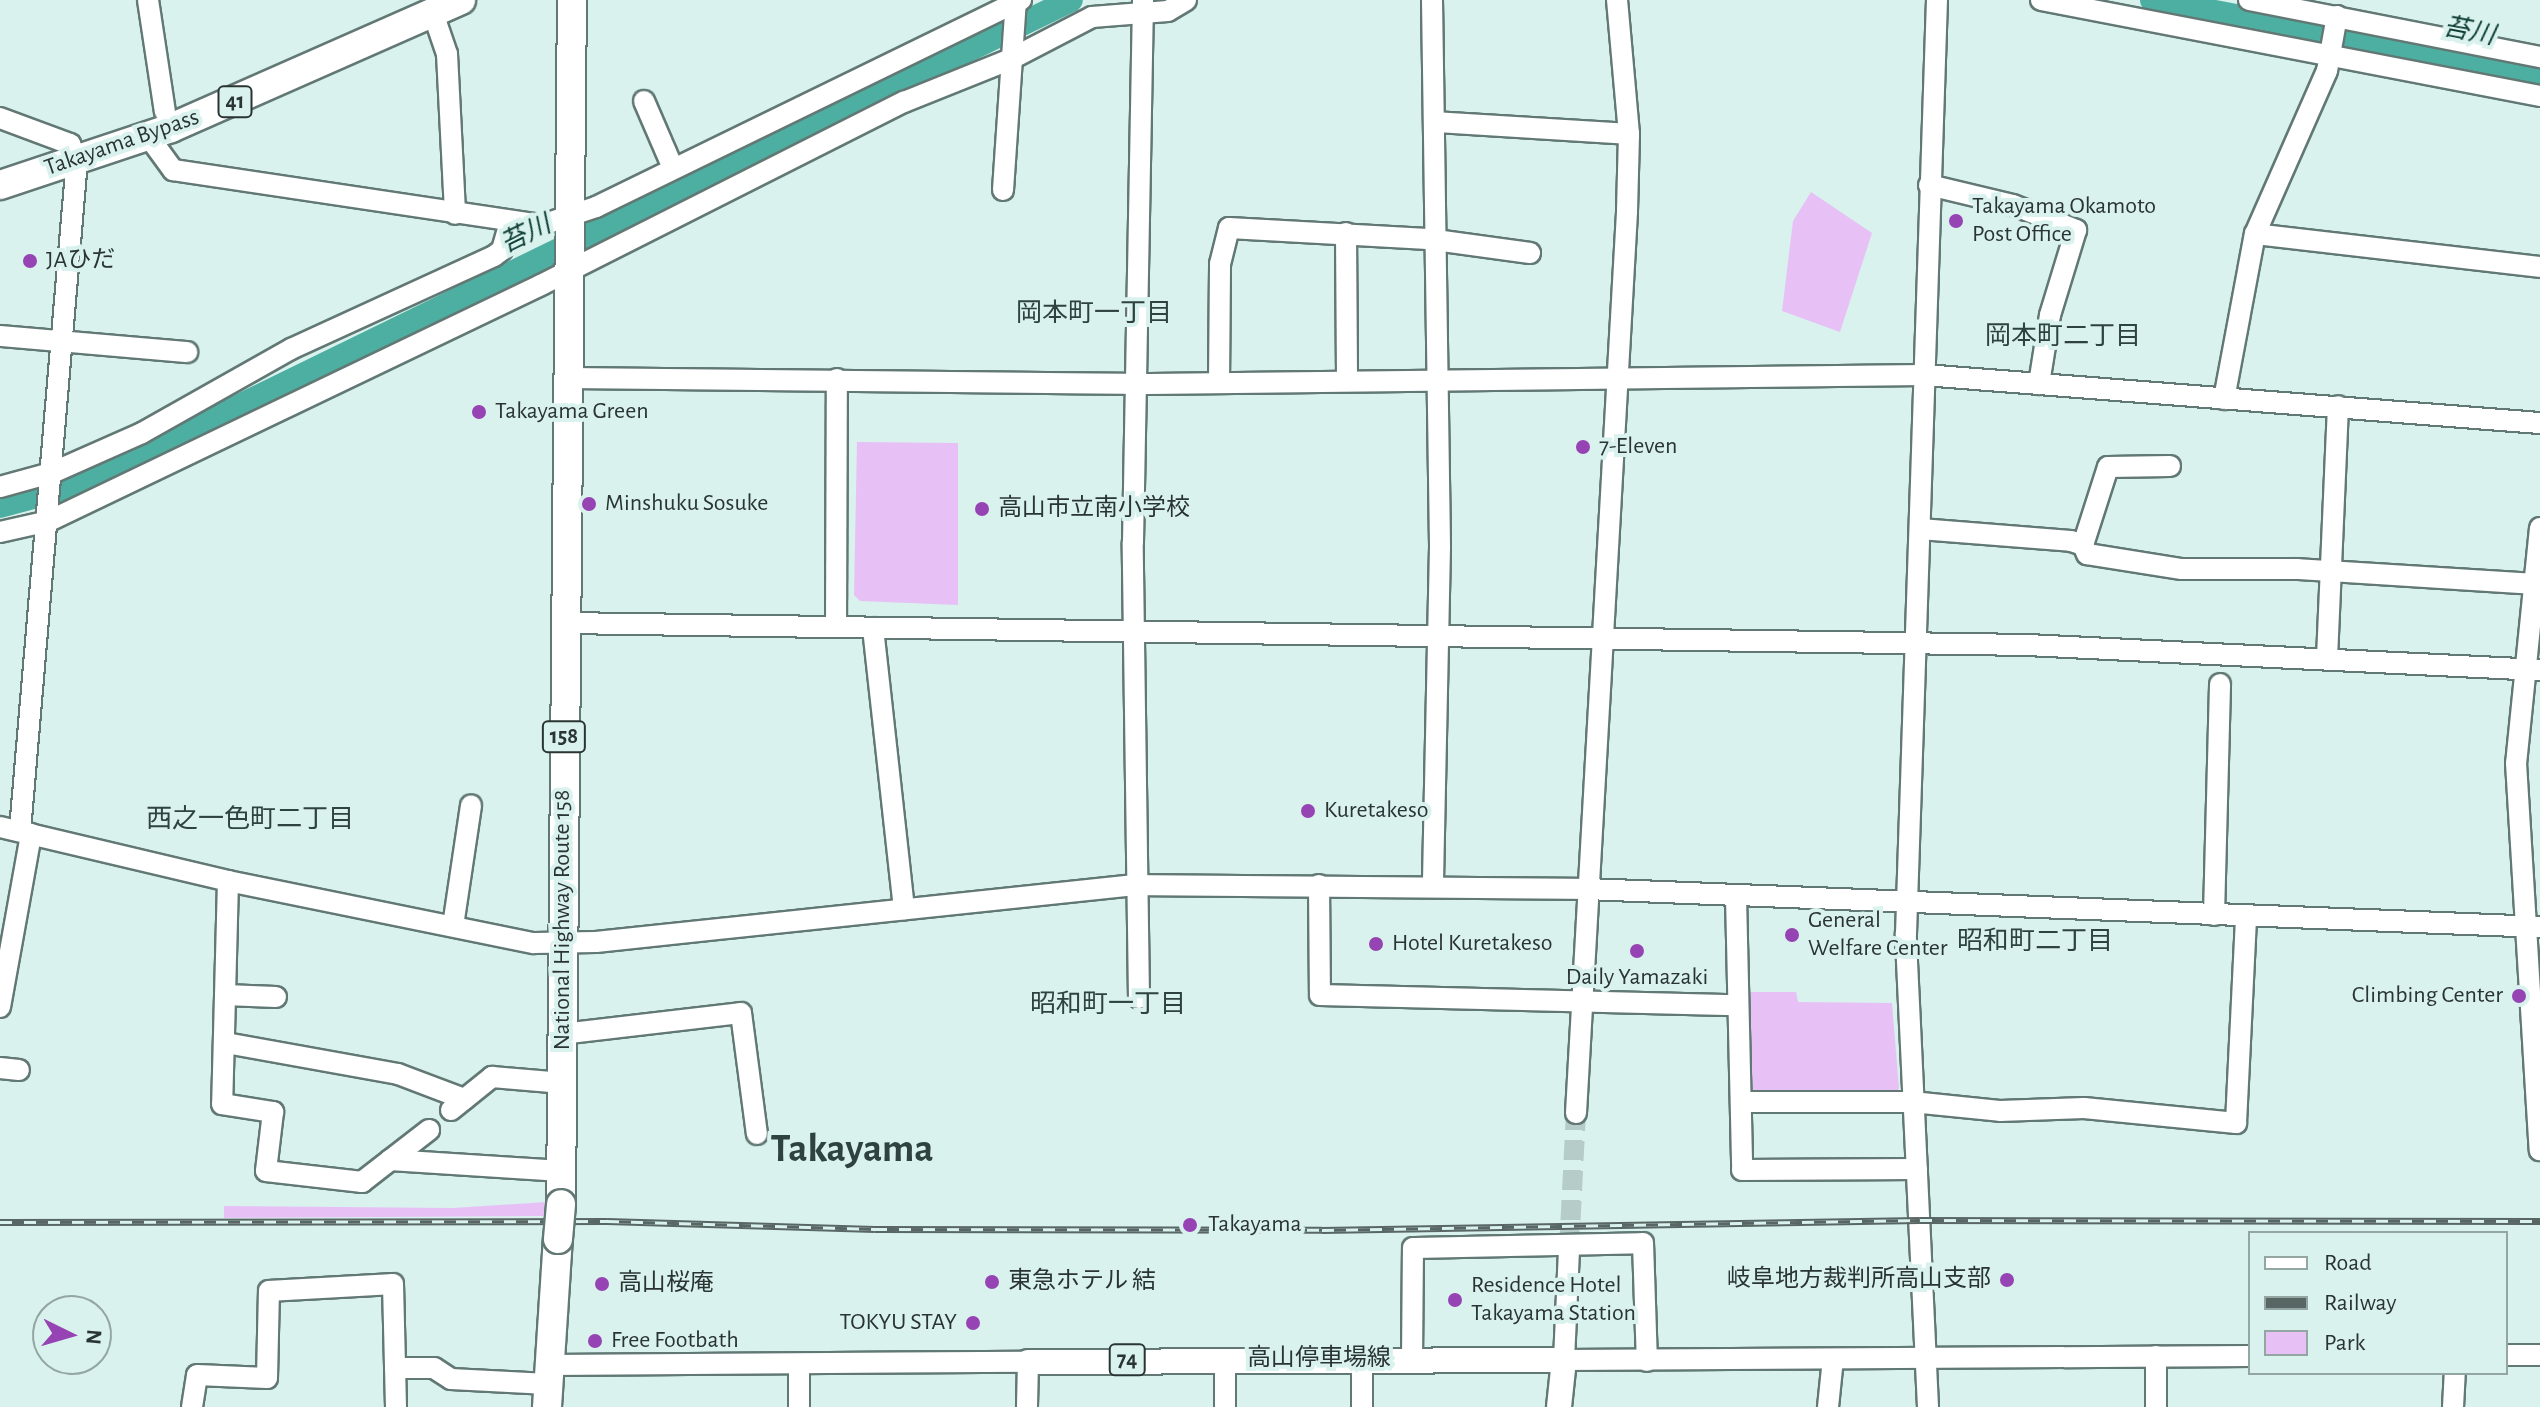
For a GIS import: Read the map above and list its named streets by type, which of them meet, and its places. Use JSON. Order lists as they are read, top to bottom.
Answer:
{
  "streets": {
    "highway": [
      "41",
      "Takayama Bypass",
      "158",
      "National Highway Route 158"
    ],
    "main road": ["高山停車場線", "74"]
  },
  "districts": [
    "岡本町一丁目",
    "岡本町二丁目",
    "西之一色町二丁目",
    "昭和町二丁目",
    "昭和町一丁目",
    "Takayama"
  ],
  "water": ["苔川"],
  "places": [
    "Takayama Okamoto Post Office",
    "JAひだ",
    "Takayama Green",
    "7-Eleven",
    "Minshuku Sosuke",
    "高山市立南小学校",
    "Kuretakeso",
    "General Welfare Center",
    "Hotel Kuretakeso",
    "Daily Yamazaki",
    "Climbing Center",
    "Takayama",
    "岐阜地方裁判所高山支部",
    "東急ホテル 結",
    "高山桜庵",
    "Residence Hotel Takayama Station",
    "TOKYU STAY",
    "Free Footbath"
  ],
  "legend": ["Road", "Railway", "Park"],
  "north": "right"
}
